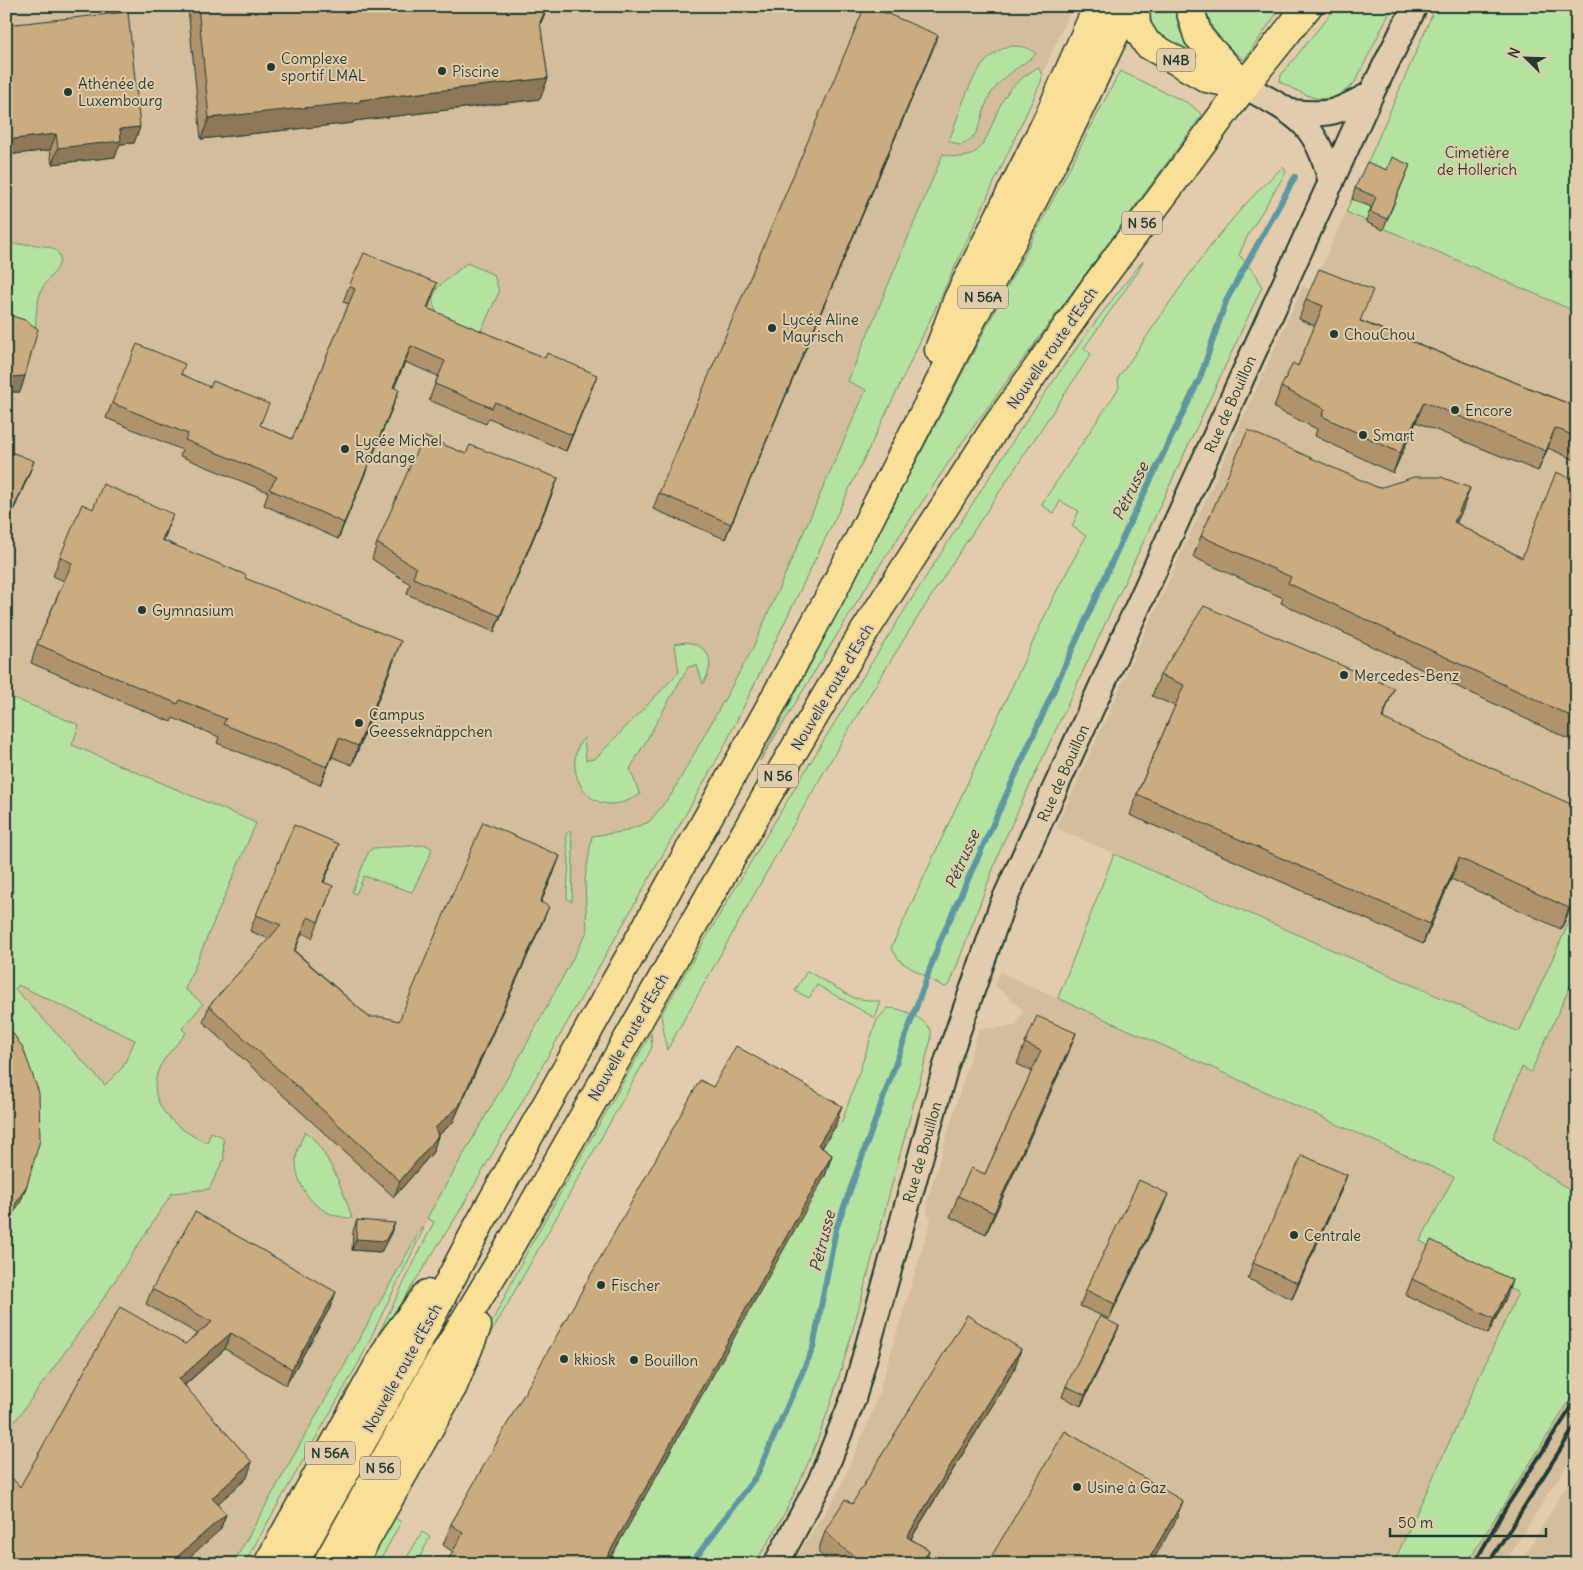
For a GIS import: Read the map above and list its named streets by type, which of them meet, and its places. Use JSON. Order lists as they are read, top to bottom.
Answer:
{
  "streets": {
    "main road": [
      "N4B",
      "N 56",
      "N 56A",
      "Nouvelle route d'Esch"
    ],
    "street": ["Rue de Bouillon"]
  },
  "crossings": [
    ["N4B", "Nouvelle route d'Esch"],
    ["N 56", "Nouvelle route d'Esch"],
    ["N 56A", "Nouvelle route d'Esch"]
  ],
  "water": ["Pétrusse"],
  "parks": ["Cimetière de Hollerich"],
  "places": [
    "Complexe sportif LMAL",
    "Piscine",
    "Athénée de Luxembourg",
    "Lycée Aline Mayrisch",
    "ChouChou",
    "Encore",
    "Smart",
    "Lycée Michel Rodange",
    "Gymnasium",
    "Mercedes-Benz",
    "Campus Geesseknäppchen",
    "Centrale",
    "Fischer",
    "kkiosk",
    "Bouillon",
    "Usine à Gaz"
  ],
  "scale_bar": "50 m",
  "north": "top left"
}
